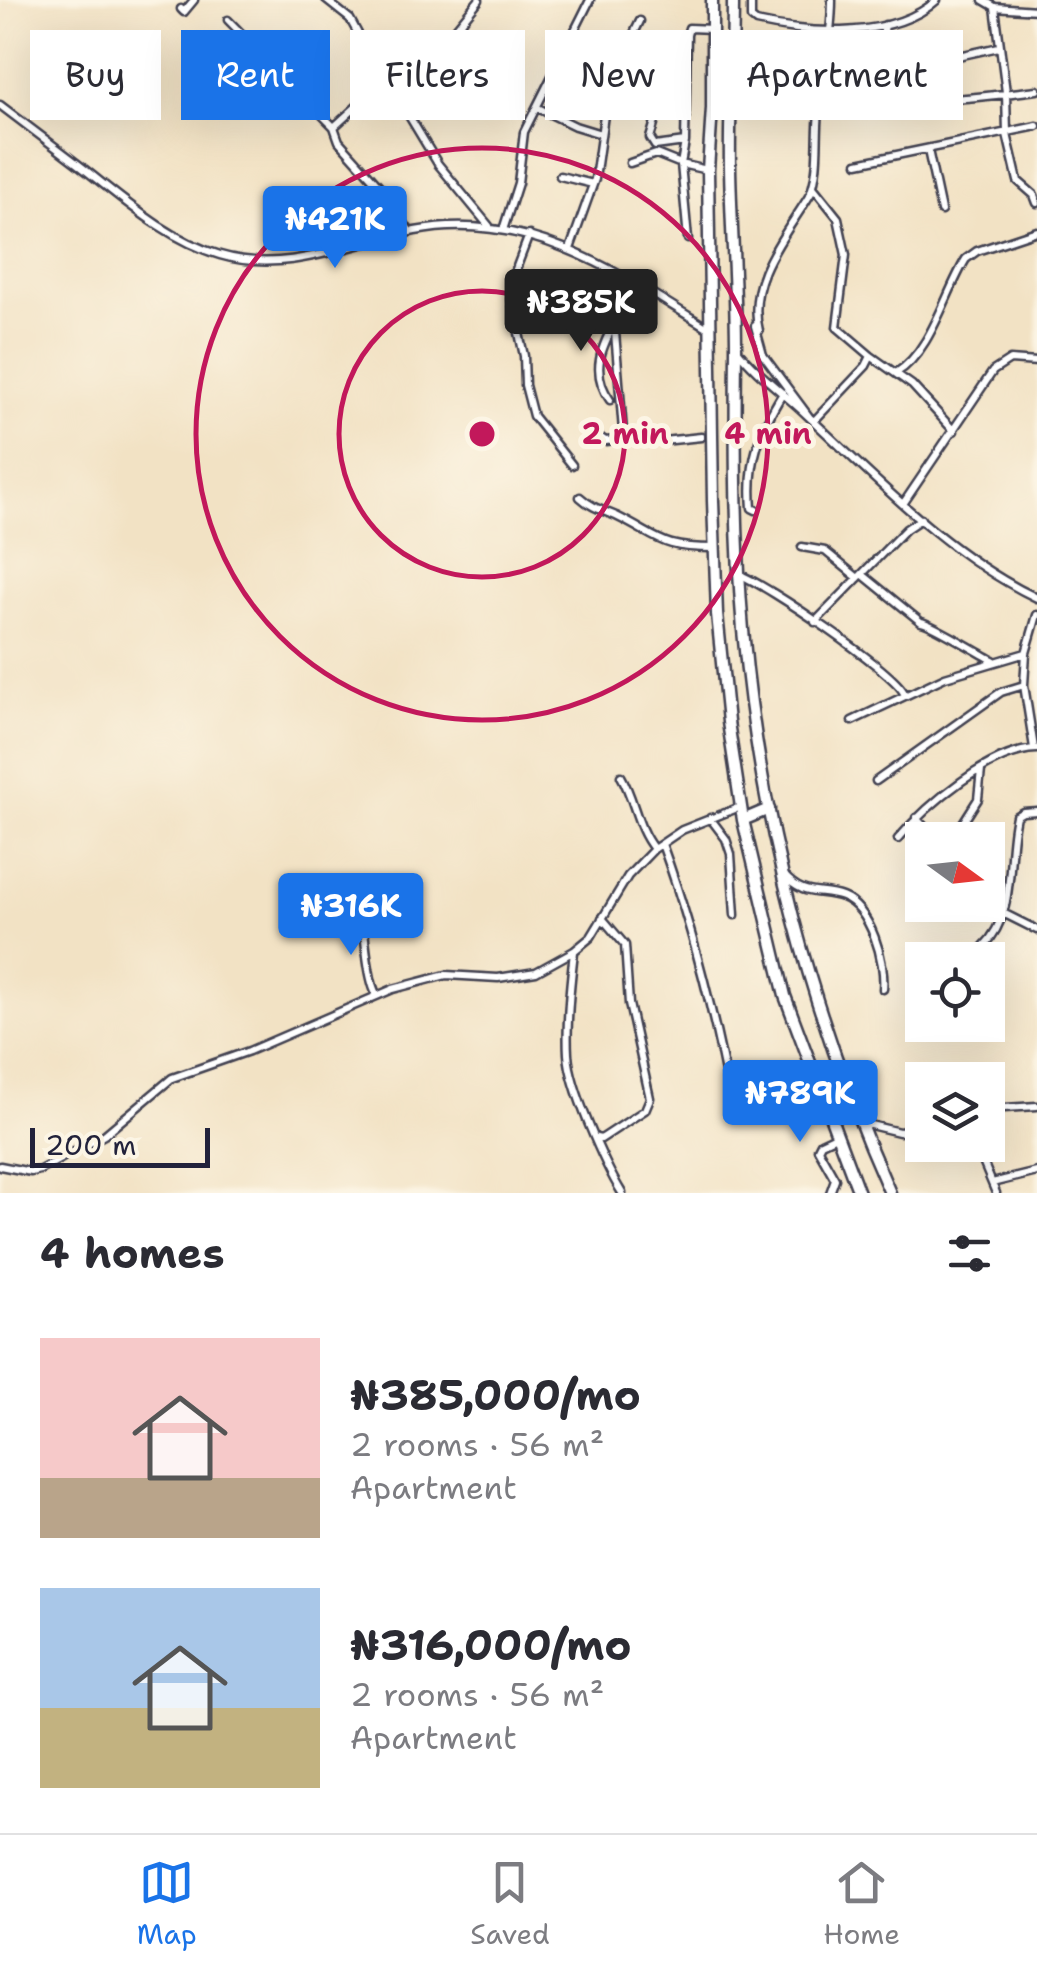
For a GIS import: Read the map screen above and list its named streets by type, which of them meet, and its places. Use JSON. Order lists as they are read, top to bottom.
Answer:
{
  "scale_bar": "200 m",
  "north": "right",
  "page": {
    "chip": [
      "Buy",
      "Rent",
      "Filters",
      "New",
      "Apartment"
    ],
    "price": [
      "₦421K",
      "₦385K",
      "₦316K",
      "₦789K"
    ],
    "scale": "200 m",
    "heading": "4 homes",
    "list": [
      {
        "name": "₦385,000/mo",
        "note": "2 rooms · 56 m² · Apartment"
      },
      {
        "name": "₦316,000/mo",
        "note": "2 rooms · 56 m² · Apartment"
      }
    ],
    "tabs": ["Map", "Saved", "Home"]
  },
  "rings": ["2 min", "4 min"]
}
